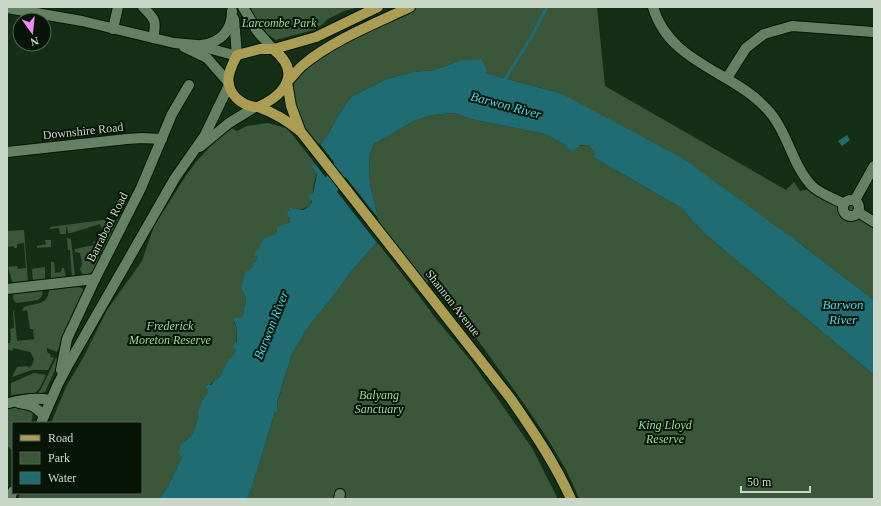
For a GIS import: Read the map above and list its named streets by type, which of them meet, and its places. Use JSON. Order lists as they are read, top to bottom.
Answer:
{
  "streets": {
    "main road": ["Shannon Avenue"],
    "street": ["Downshire Road", "Barrabool Road"]
  },
  "crossings": [
    ["Downshire Road", "Barrabool Road"],
    ["Barrabool Road", "Shannon Avenue"]
  ],
  "water": ["Barwon River"],
  "parks": [
    "Larcombe Park",
    "Frederick Moreton Reserve",
    "Balyang Sanctuary",
    "King Lloyd Reserve"
  ],
  "legend": ["Road", "Park", "Water"],
  "scale_bar": "50 m",
  "north": "bottom"
}
